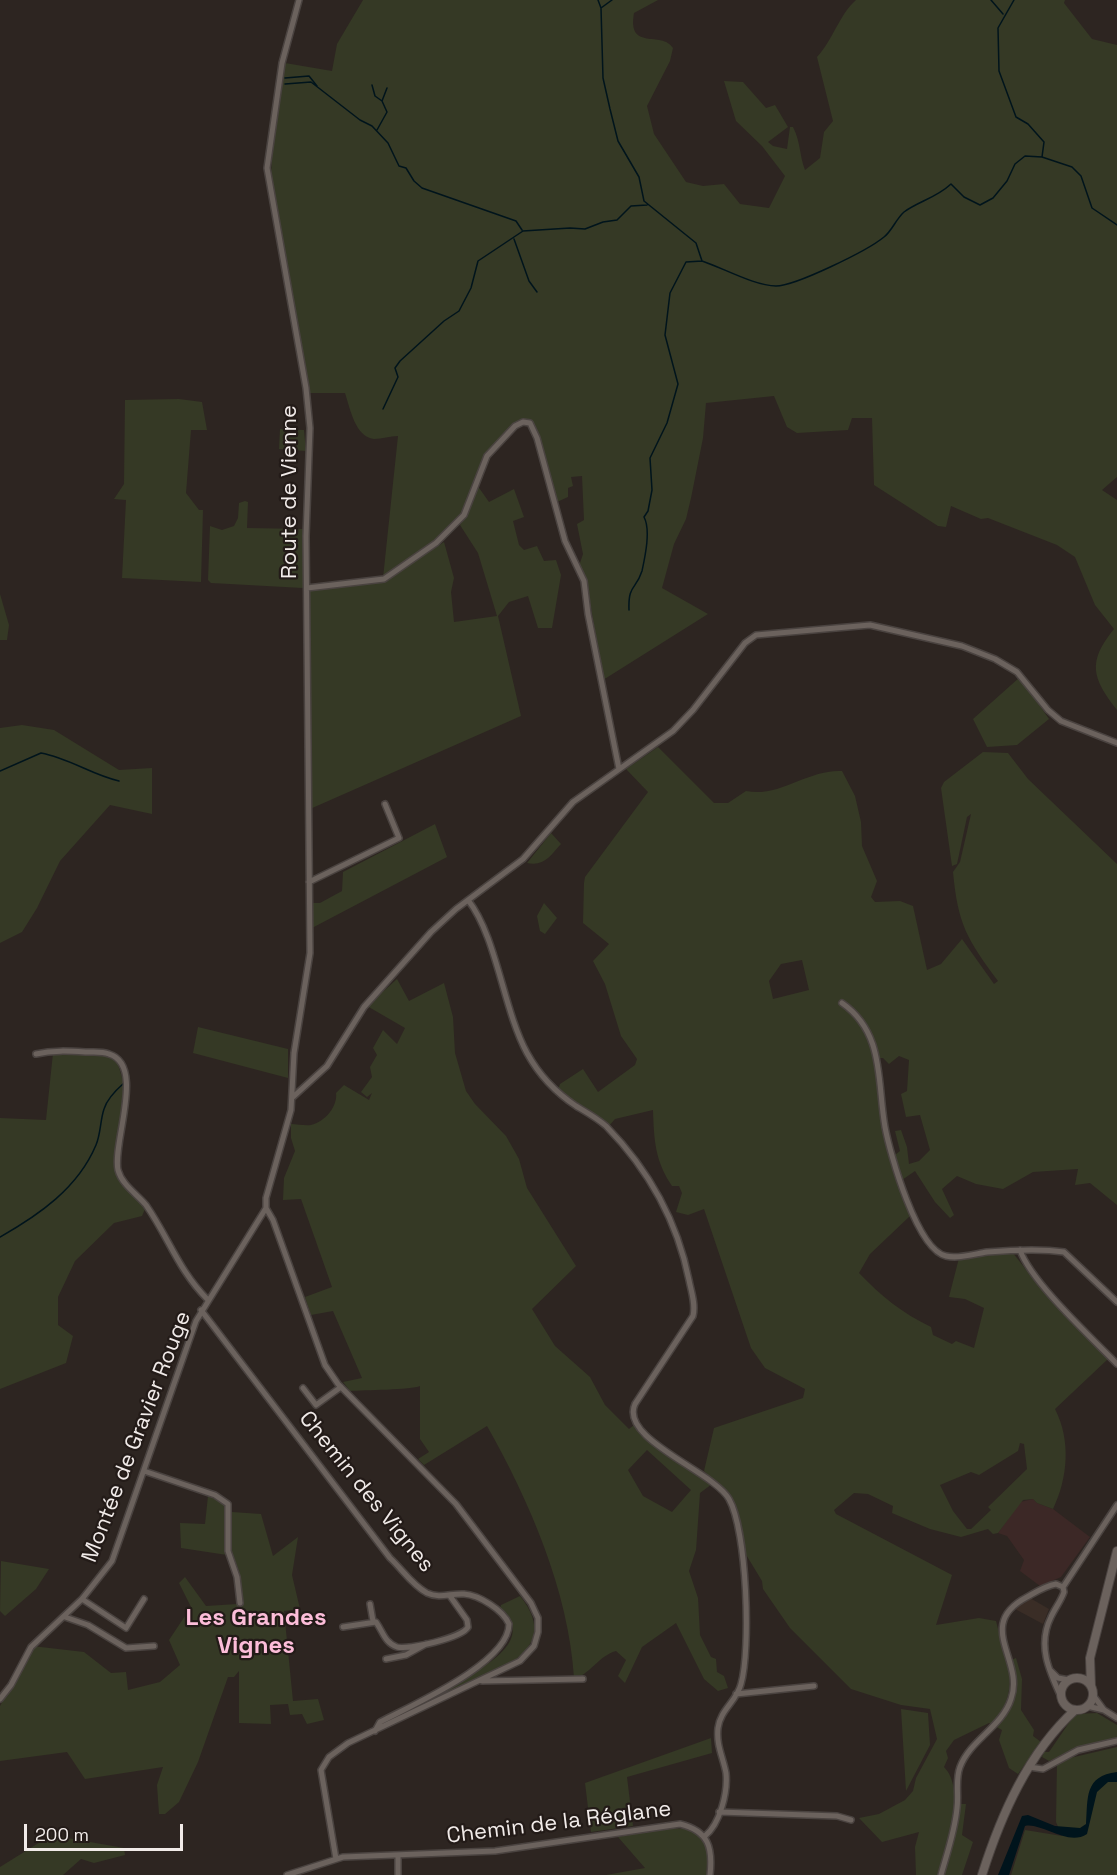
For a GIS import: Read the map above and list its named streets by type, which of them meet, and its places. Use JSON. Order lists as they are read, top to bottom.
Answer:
{
  "streets": {
    "street": [
      "Route de Vienne",
      "Montée de Gravier Rouge",
      "Chemin des Vignes",
      "Chemin de la Réglane"
    ]
  },
  "crossings": [
    ["Route de Vienne", "Montée de Gravier Rouge"],
    ["Montée de Gravier Rouge", "Chemin des Vignes"]
  ],
  "districts": ["Les Grandes Vignes"],
  "scale_bar": "200 m"
}
